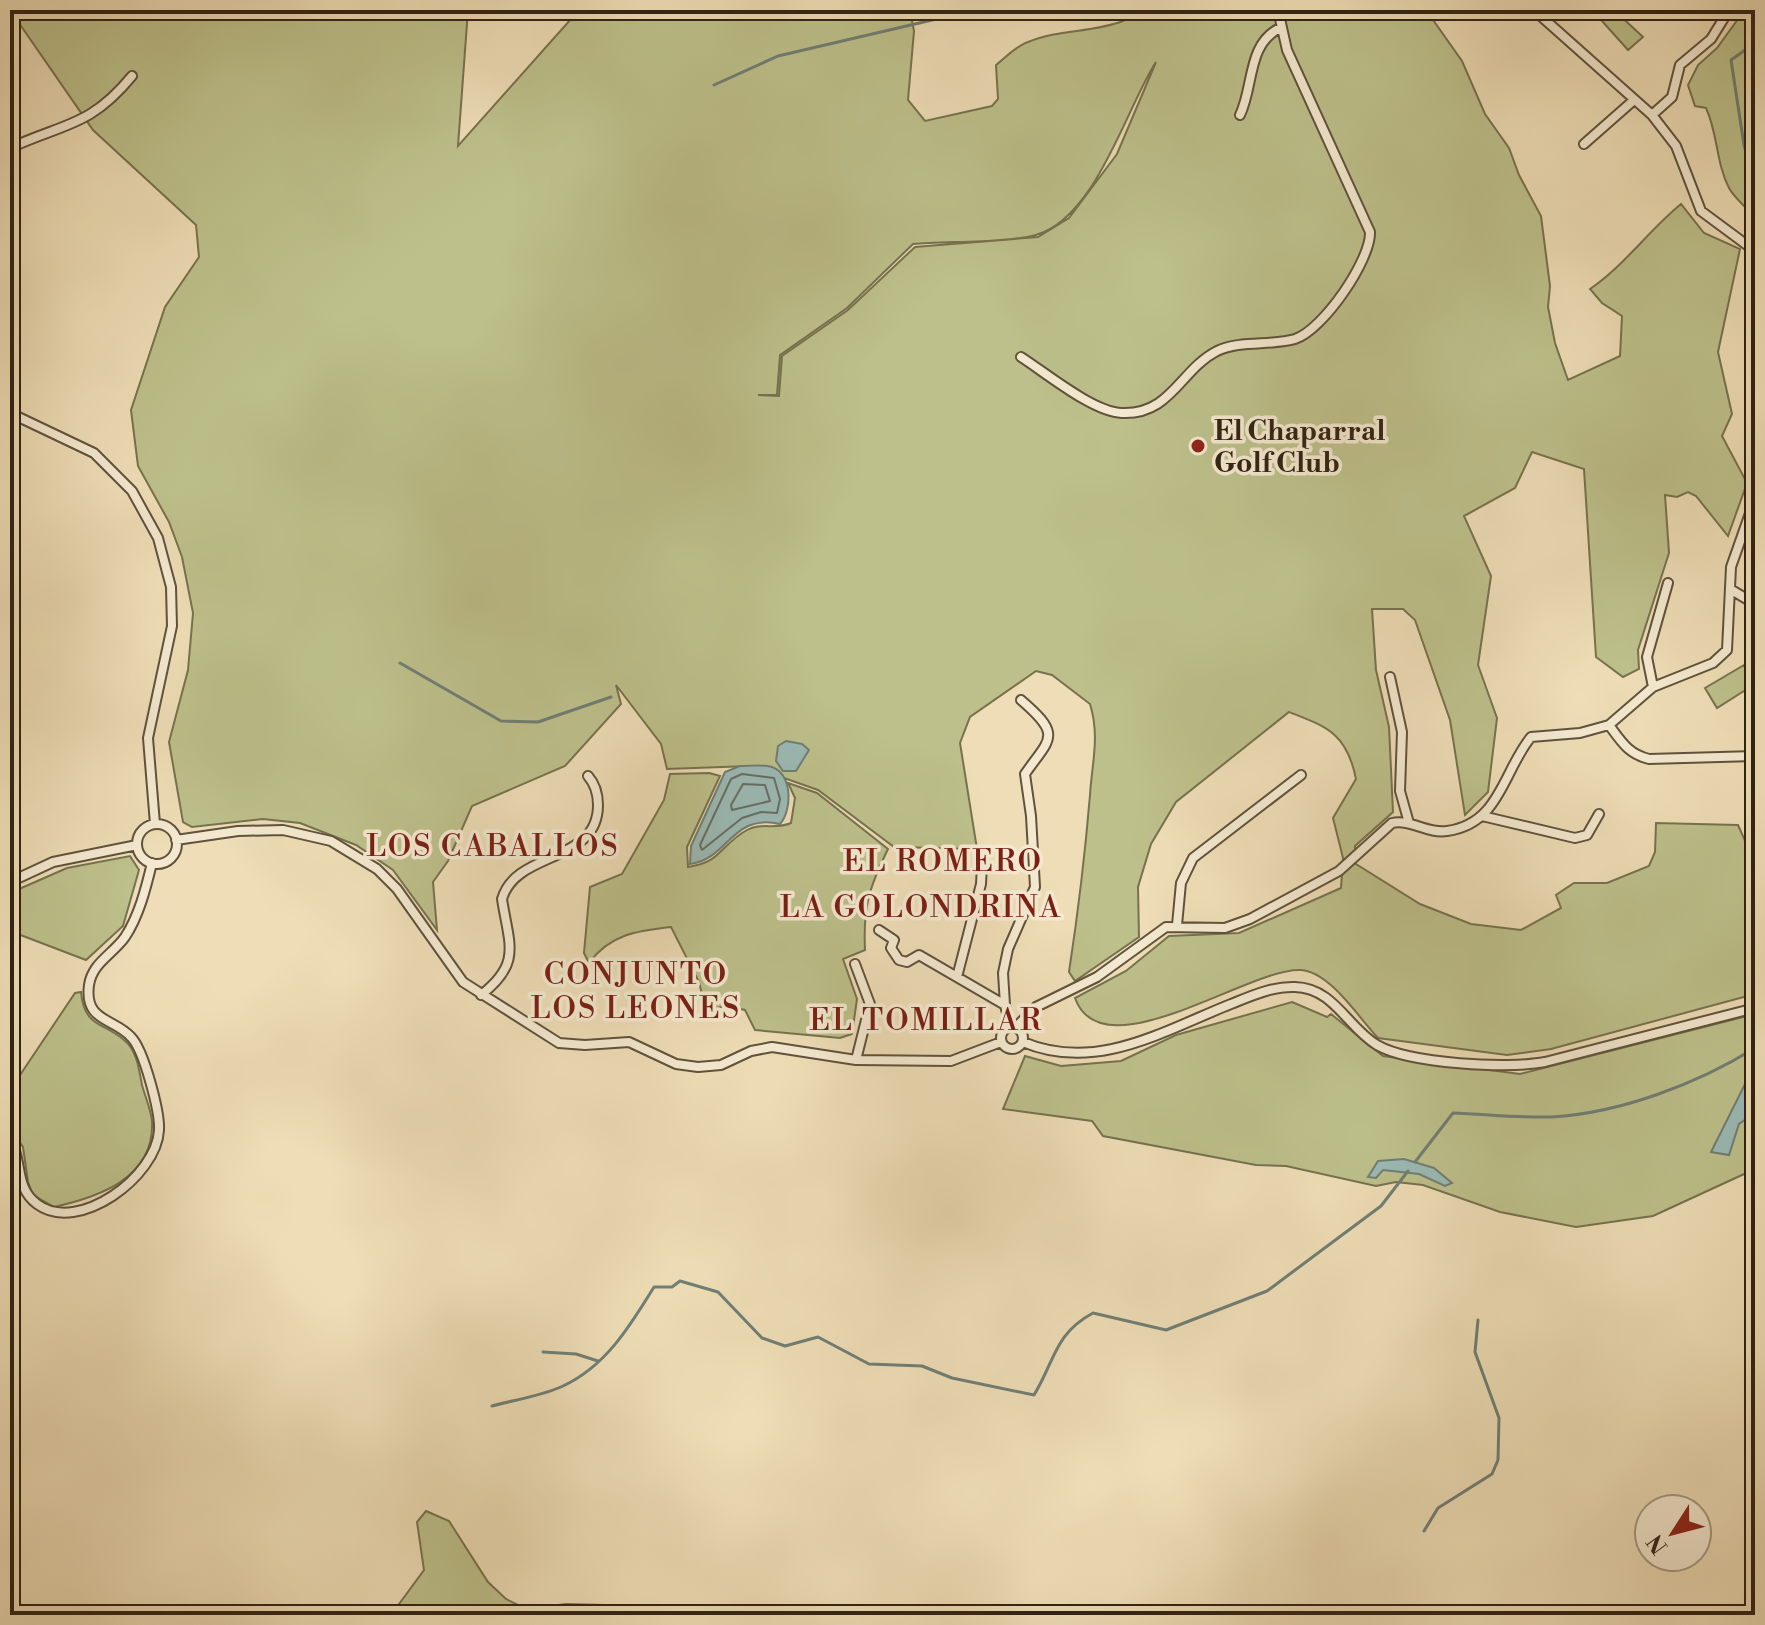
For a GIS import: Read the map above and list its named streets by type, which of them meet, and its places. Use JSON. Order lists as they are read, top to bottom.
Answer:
{
  "districts": [
    "LOS CABALLOS",
    "EL ROMERO",
    "LA GOLONDRINA",
    "CONJUNTO LOS LEONES",
    "EL TOMILLAR"
  ],
  "places": ["El Chaparral Golf Club"],
  "north": "bottom left"
}
